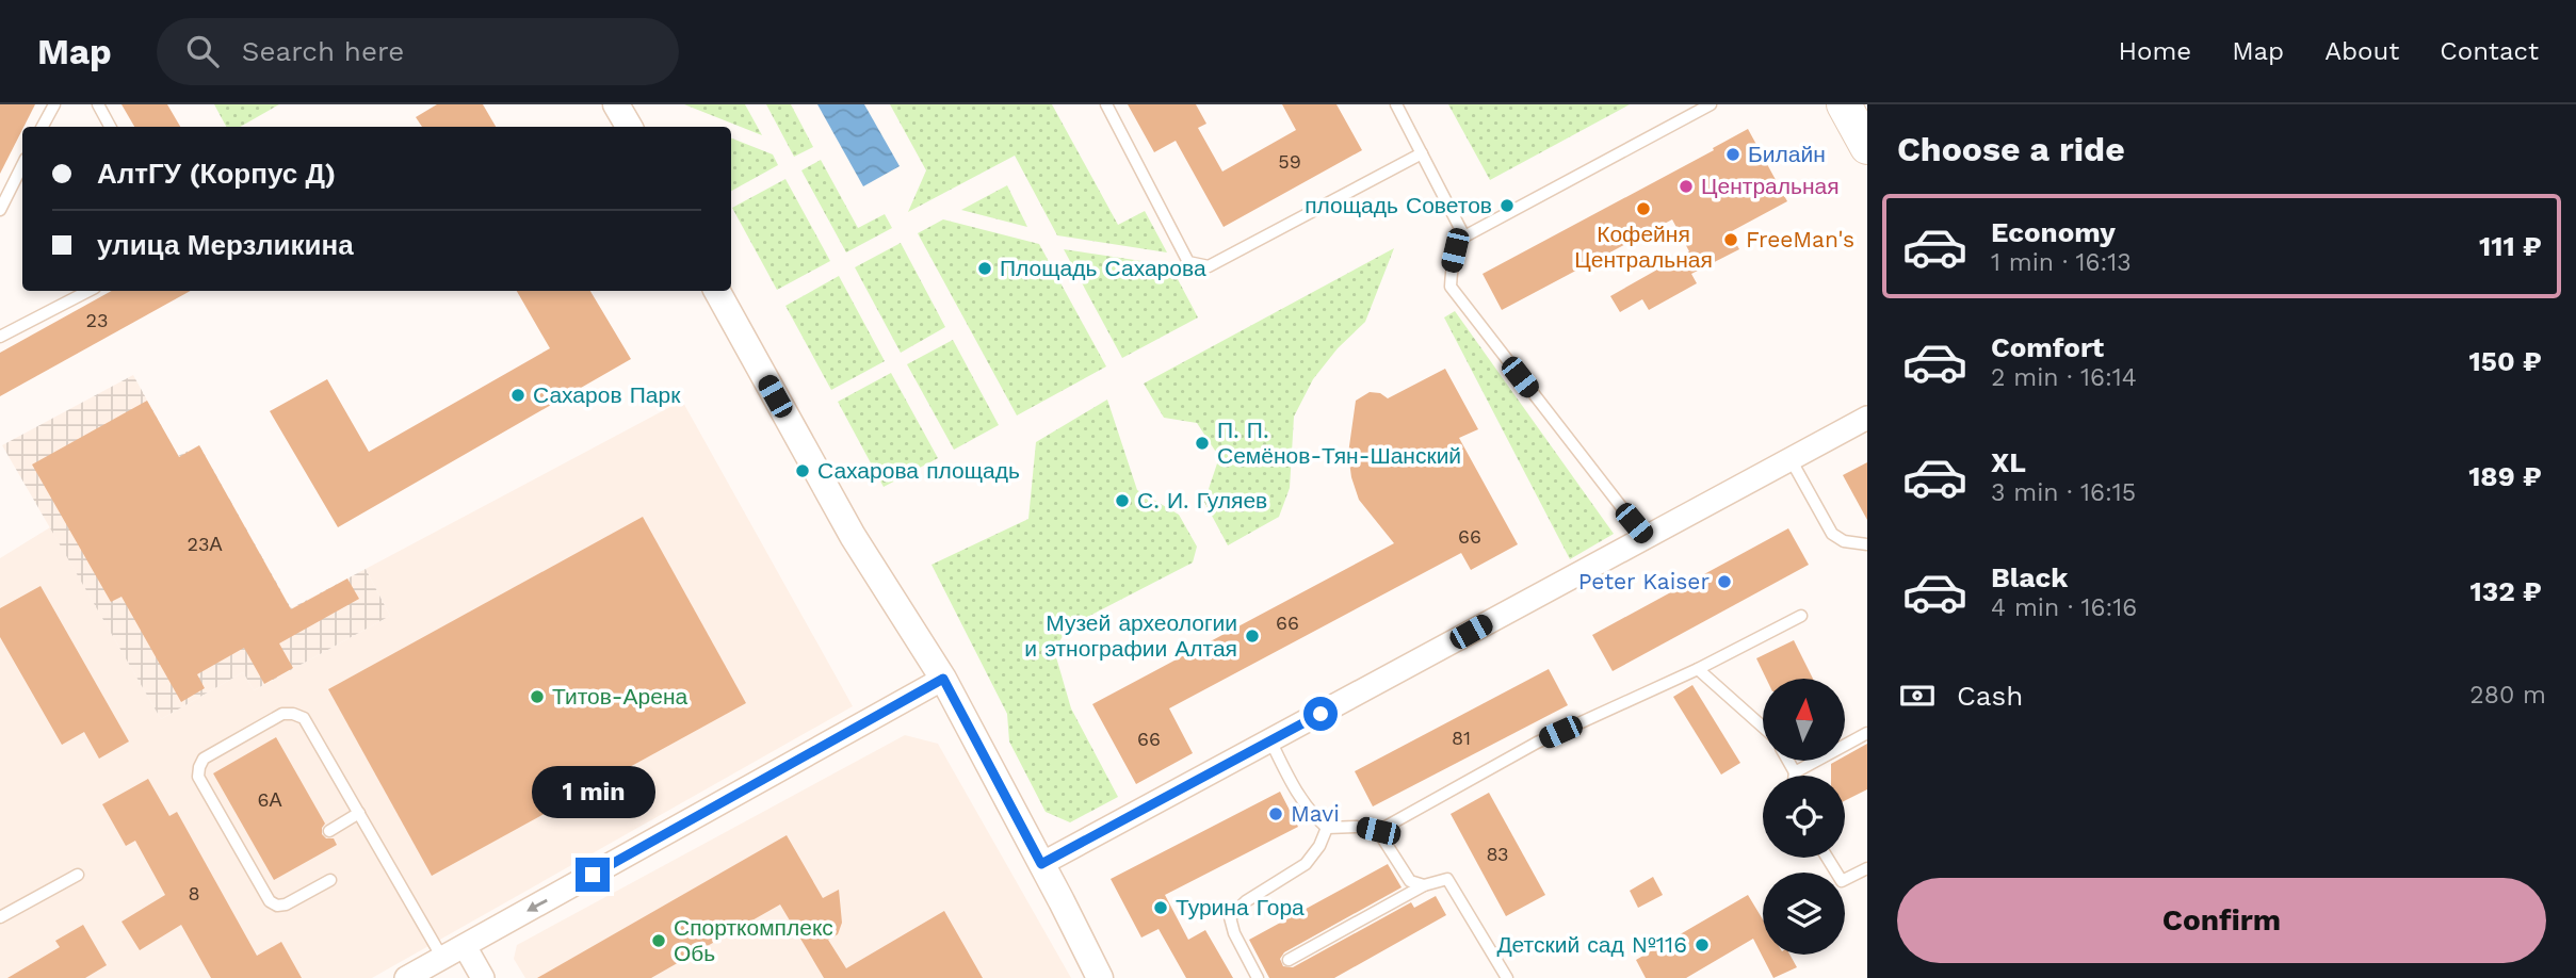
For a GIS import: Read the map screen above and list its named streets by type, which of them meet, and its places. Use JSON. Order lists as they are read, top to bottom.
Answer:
{
  "places": [
    "Билайн",
    "Центральная",
    "площадь Советов",
    "Кофейня Центральная",
    "FreeMan's",
    "Площадь Сахарова",
    "Сахаров Парк",
    "П. П. Семёнов-Тян-Шанский",
    "Сахарова площадь",
    "С. И. Гуляев",
    "Peter Kaiser",
    "Музей археологии и этнографии Алтая",
    "Титов-Арена",
    "Mavi",
    "Турина Гора",
    "Спорткомплекс Обь",
    "Детский сад №116"
  ],
  "house_numbers": [
    "59",
    "23",
    "66",
    "23А",
    "66",
    "81",
    "66",
    "6А",
    "83",
    "8"
  ],
  "north": "top",
  "page": {
    "header": "Map",
    "search": "Search here",
    "nav": [
      "Home",
      "Map",
      "About",
      "Contact"
    ],
    "heading": "Choose a ride",
    "banner": ["АлтГУ (Корпус Д)", "улица Мерзликина"],
    "list": [
      {
        "name": "Economy",
        "note": "1 min · 16:13",
        "value": "111 ₽"
      },
      {
        "name": "Comfort",
        "note": "2 min · 16:14",
        "value": "150 ₽"
      },
      {
        "name": "XL",
        "note": "3 min · 16:15",
        "value": "189 ₽"
      },
      {
        "name": "Black",
        "note": "4 min · 16:16",
        "value": "132 ₽"
      }
    ],
    "pay": ["Cash", "280 m"],
    "bubble": "1 min",
    "buttons": "Confirm"
  }
}
